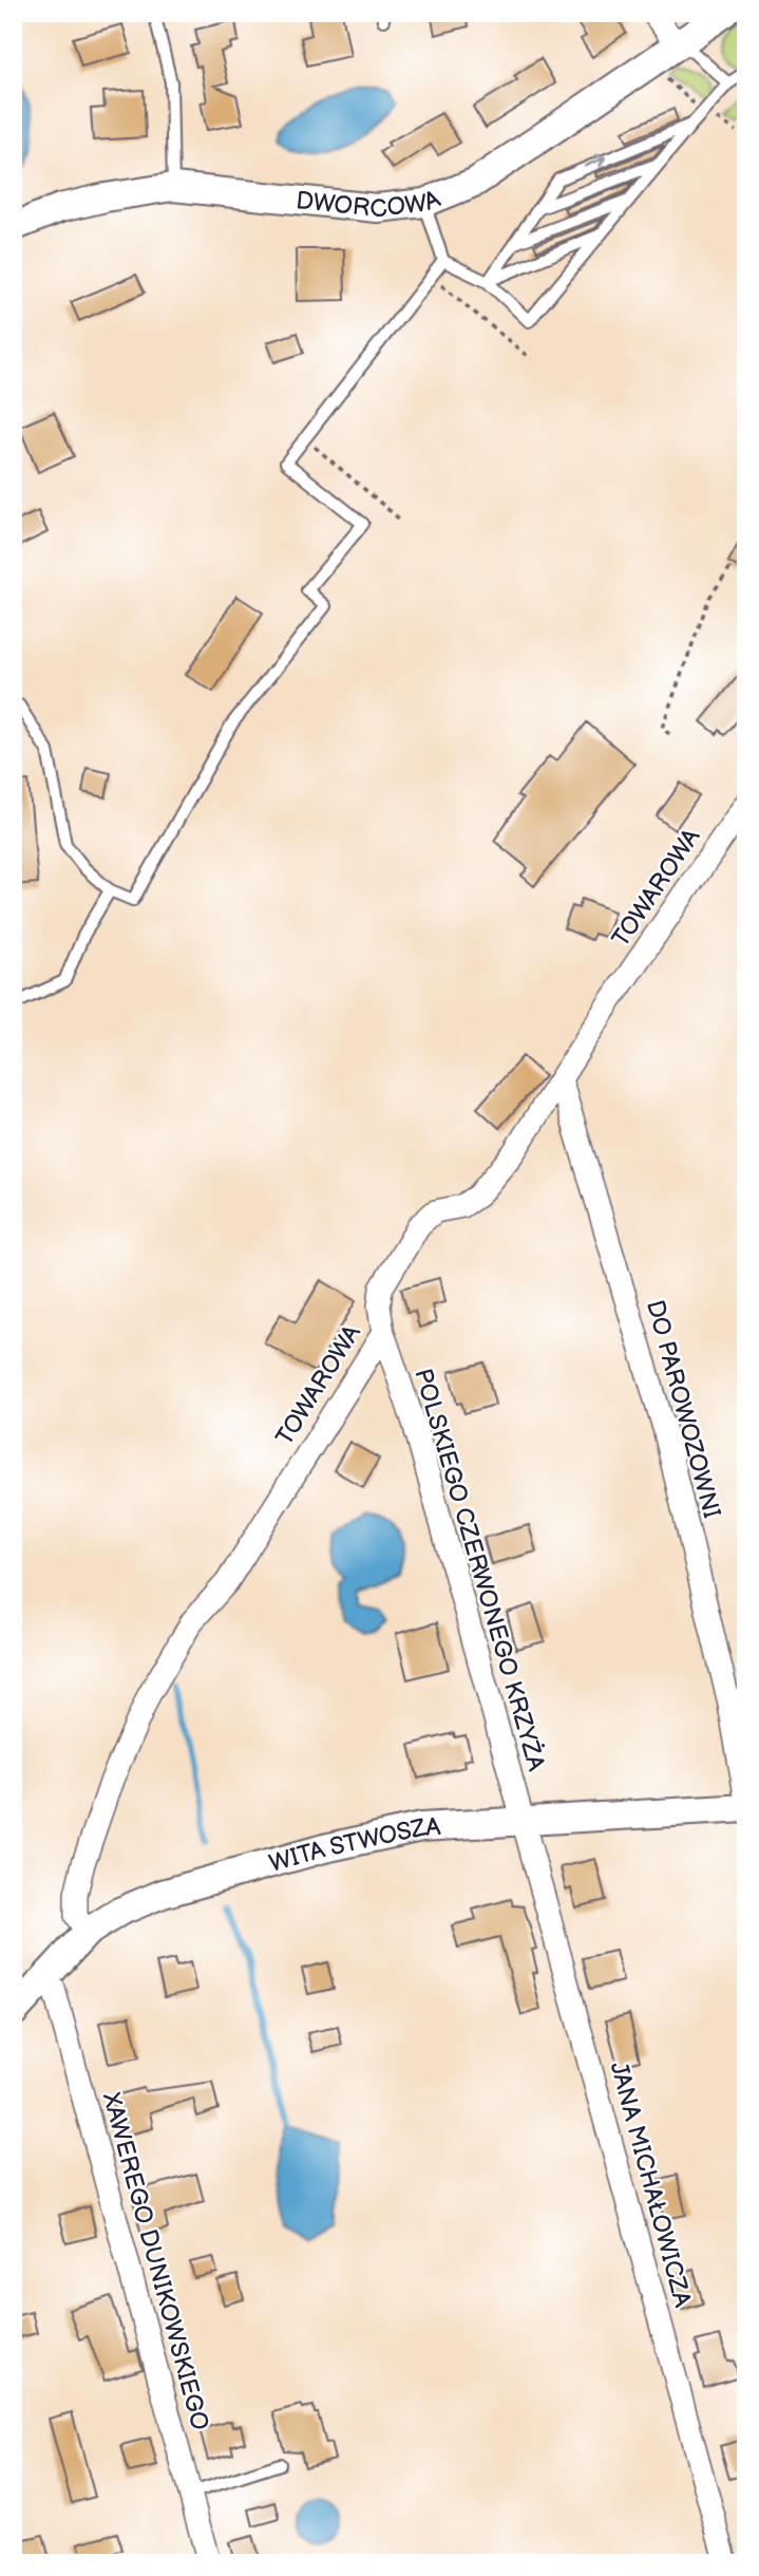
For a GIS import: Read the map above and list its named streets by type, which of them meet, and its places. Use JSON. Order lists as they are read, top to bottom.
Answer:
{
  "streets": {
    "street": [
      "DWORCOWA",
      "TOWAROWA",
      "DO PAROWOZOWNI",
      "POLSKIEGO CZERWONEGO KRZYŻA",
      "WITA STWOSZA",
      "JANA MICHAŁOWICZA",
      "XAWEREGO DUNIKOWSKIEGO"
    ]
  },
  "crossings": [
    ["TOWAROWA", "DO PAROWOZOWNI"],
    ["TOWAROWA", "POLSKIEGO CZERWONEGO KRZYŻA"],
    ["TOWAROWA", "WITA STWOSZA"],
    ["POLSKIEGO CZERWONEGO KRZYŻA", "WITA STWOSZA"],
    ["POLSKIEGO CZERWONEGO KRZYŻA", "JANA MICHAŁOWICZA"],
    ["WITA STWOSZA", "JANA MICHAŁOWICZA"],
    ["WITA STWOSZA", "XAWEREGO DUNIKOWSKIEGO"]
  ]
}
